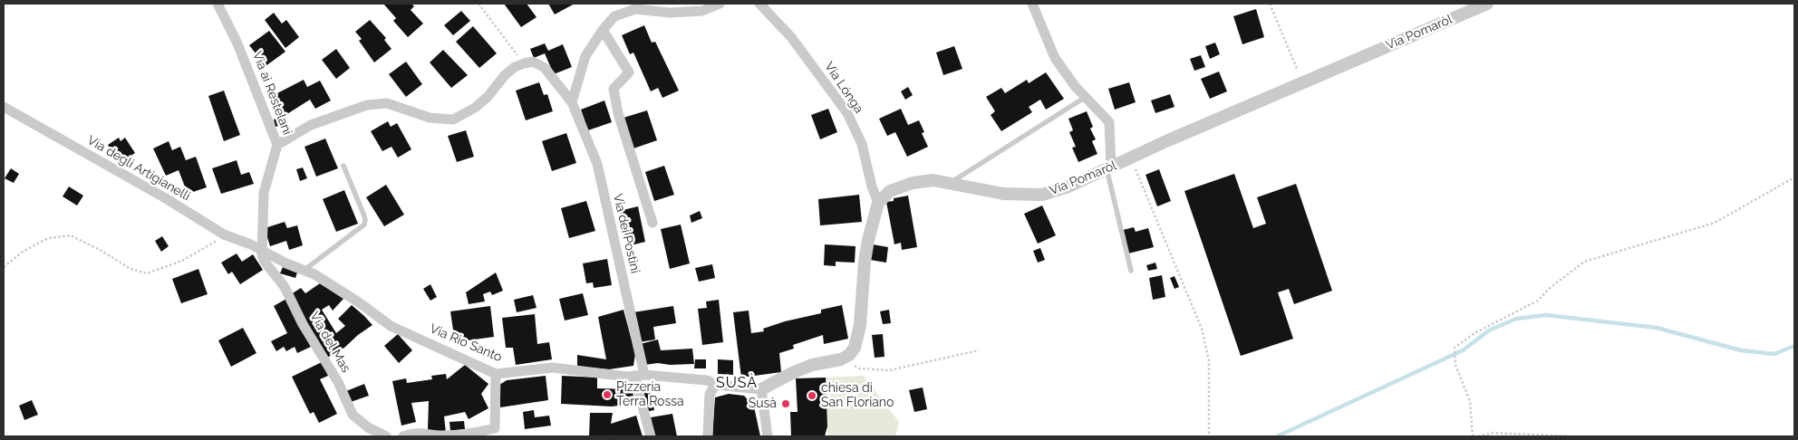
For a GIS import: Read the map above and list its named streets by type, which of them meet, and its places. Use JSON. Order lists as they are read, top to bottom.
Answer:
{
  "streets": {
    "street": [
      "Via Pomaròl",
      "Via Lónga",
      "Via ai Restelani",
      "Via degli Artigianelli",
      "Via dei Postini",
      "Via del Mas",
      "Via Rio Santo"
    ]
  },
  "crossings": [
    ["Via Pomaròl", "Via Lónga"],
    ["Via ai Restelani", "Via degli Artigianelli"],
    ["Via ai Restelani", "Via del Mas"],
    ["Via ai Restelani", "Via Rio Santo"],
    ["Via degli Artigianelli", "Via del Mas"],
    ["Via degli Artigianelli", "Via Rio Santo"],
    ["Via dei Postini", "Via Rio Santo"],
    ["Via del Mas", "Via Rio Santo"]
  ],
  "districts": ["SUSÀ"],
  "places": ["Pizzeria Terra Rossa", "chiesa di San Floriano", "Susà"]
}
